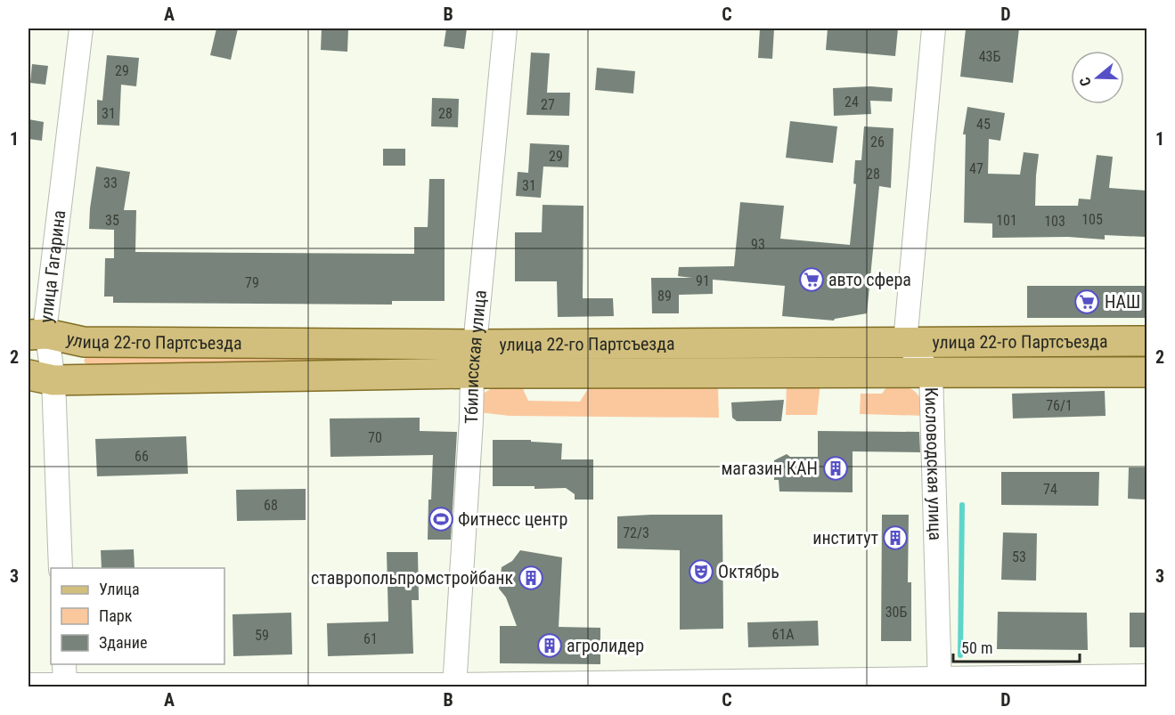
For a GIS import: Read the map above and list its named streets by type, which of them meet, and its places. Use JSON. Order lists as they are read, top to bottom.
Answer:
{
  "streets": {
    "main road": ["улица 22-го Партсъезда"],
    "street": ["улица Гагарина", "Тбилисская улица", "Кисловодская улица"]
  },
  "crossings": [
    ["улица Гагарина", "улица 22-го Партсъезда"],
    ["улица 22-го Партсъезда", "Тбилисская улица"],
    ["улица 22-го Партсъезда", "Кисловодская улица"]
  ],
  "places": {
    "supermarket": ["авто сфера", "НАШ"],
    "building": [
      "магазин КАН",
      "институт",
      "ставропольпромстройбанк",
      "агролидер"
    ],
    "sports": ["Фитнесс центр"],
    "theatre": ["Октябрь"]
  },
  "house_numbers": [
    "43Б",
    "29",
    "24",
    "27",
    "31",
    "28",
    "45",
    "26",
    "29",
    "47",
    "28",
    "33",
    "31",
    "105",
    "35",
    "101",
    "103",
    "93",
    "91",
    "79",
    "89",
    "76/1",
    "70",
    "66",
    "74",
    "68",
    "72/3",
    "53",
    "30Б",
    "61А",
    "59",
    "61"
  ],
  "legend": ["Улица", "Парк", "Здание"],
  "scale_bar": "50 m",
  "north": "left",
  "grid": {
    "columns": [
      "A",
      "B",
      "C",
      "D"
    ],
    "rows": ["1", "2", "3"]
  }
}
